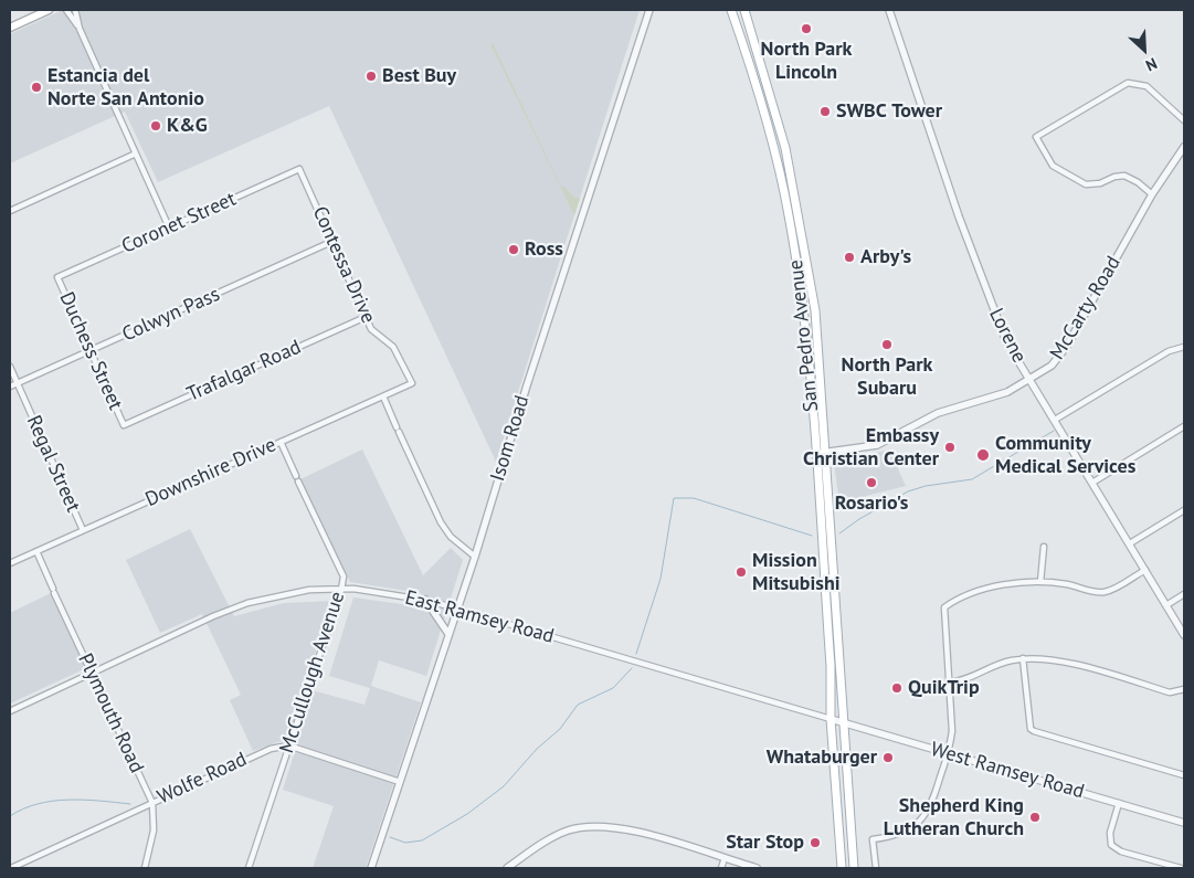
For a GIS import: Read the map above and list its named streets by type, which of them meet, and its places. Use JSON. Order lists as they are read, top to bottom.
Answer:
{
  "streets": {
    "main road": ["San Pedro Avenue"],
    "street": [
      "Coronet Street",
      "Contessa Drive",
      "McCarty Road",
      "Colwyn Pass",
      "Lorene",
      "Duchess Street",
      "Trafalgar Road",
      "Isom Road",
      "Regal Street",
      "Downshire Drive",
      "East Ramsey Road",
      "McCullough Avenue",
      "Plymouth Road",
      "West Ramsey Road",
      "Wolfe Road"
    ]
  },
  "crossings": [
    ["Coronet Street", "Contessa Drive"],
    ["Coronet Street", "Duchess Street"],
    ["Contessa Drive", "Colwyn Pass"],
    ["Contessa Drive", "Trafalgar Road"],
    ["Contessa Drive", "Downshire Drive"],
    ["McCarty Road", "San Pedro Avenue"],
    ["McCarty Road", "Lorene"],
    ["Colwyn Pass", "Duchess Street"],
    ["Colwyn Pass", "Regal Street"],
    ["San Pedro Avenue", "East Ramsey Road"],
    ["San Pedro Avenue", "West Ramsey Road"],
    ["Duchess Street", "Trafalgar Road"],
    ["Isom Road", "East Ramsey Road"],
    ["Regal Street", "Downshire Drive"],
    ["Downshire Drive", "Plymouth Road"],
    ["East Ramsey Road", "McCullough Avenue"],
    ["East Ramsey Road", "Plymouth Road"],
    ["East Ramsey Road", "West Ramsey Road"],
    ["McCullough Avenue", "Wolfe Road"],
    ["Plymouth Road", "Wolfe Road"]
  ],
  "places": [
    "North Park Lincoln",
    "Best Buy",
    "Estancia del Norte San Antonio",
    "SWBC Tower",
    "K&G",
    "Ross",
    "Arby's",
    "North Park Subaru",
    "Embassy Christian Center",
    "Community Medical Services",
    "Rosario's",
    "Mission Mitsubishi",
    "QuikTrip",
    "Whataburger",
    "Shepherd King Lutheran Church",
    "Star Stop"
  ],
  "north": "bottom right"
}
